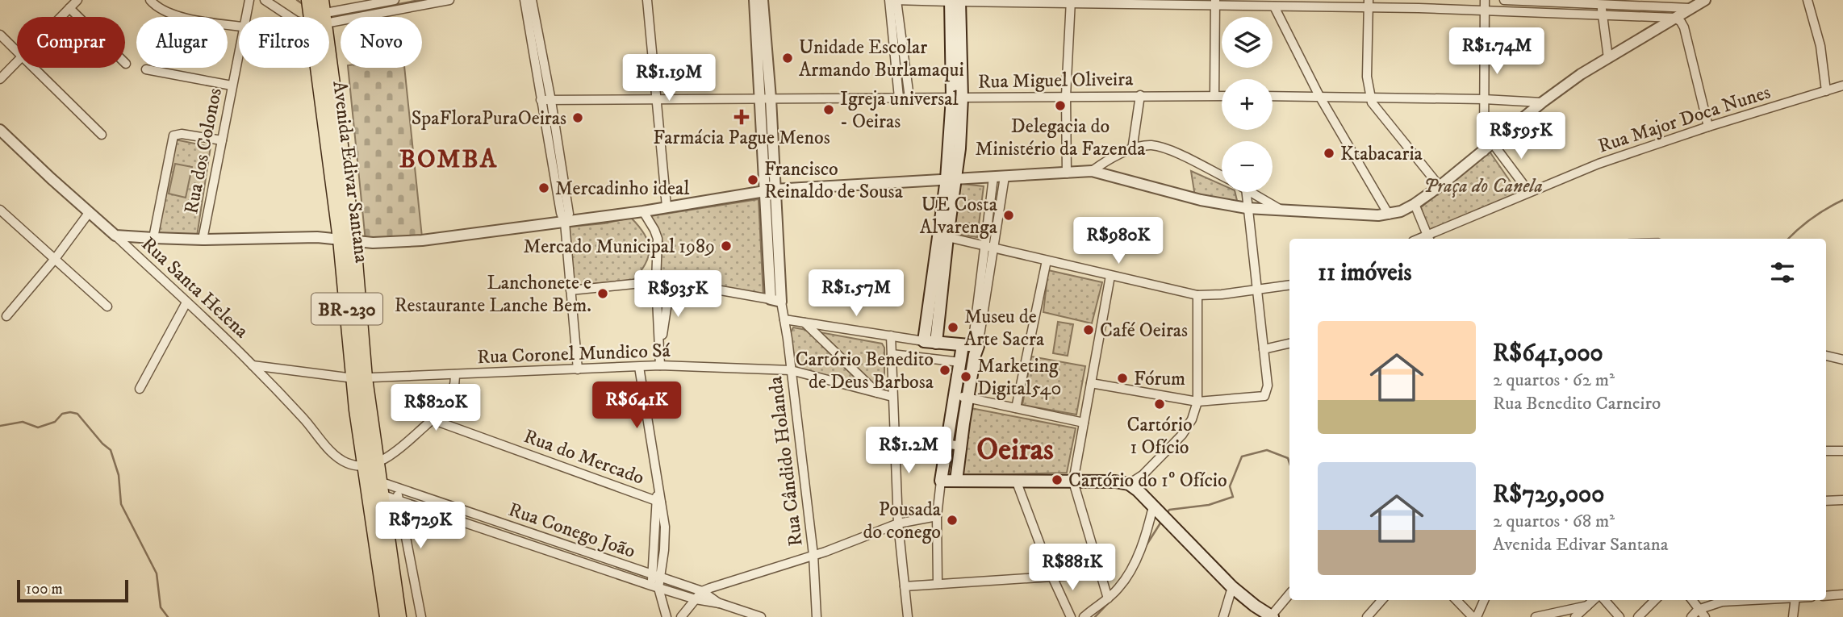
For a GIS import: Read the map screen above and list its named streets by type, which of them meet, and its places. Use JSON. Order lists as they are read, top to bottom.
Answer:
{
  "streets": {
    "highway": ["Avenida Edivar Santana", "BR-230"],
    "street": [
      "Rua Miguel Oliveira",
      "Rua Major Doca Nunes",
      "Rua dos Colonos",
      "Rua Santa Helena",
      "Rua Coronel Mundico Sá",
      "Rua do Mercado",
      "Rua Cândido Holanda",
      "Rua Conego João"
    ]
  },
  "crossings": [
    ["Avenida Edivar Santana", "Rua Santa Helena"],
    ["Avenida Edivar Santana", "Rua Coronel Mundico Sá"],
    ["Avenida Edivar Santana", "Rua Conego João"],
    ["Rua Santa Helena", "Rua Coronel Mundico Sá"],
    ["Rua Coronel Mundico Sá", "Rua Cândido Holanda"]
  ],
  "districts": ["BOMBA", "Oeiras"],
  "parks": ["Praça do Canela"],
  "places": {
    "other": [
      "Unidade Escolar Armando Burlamaqui",
      "Delegacia do Ministério da Fazenda",
      "Igreja universal - Oeiras",
      "SpaFloraPuraOeiras",
      "Ktabacaria",
      "Francisco Reinaldo de Sousa",
      "Mercadinho ideal",
      "UE Costa Alvarenga",
      "Mercado Municipal 1989",
      "Lanchonete e Restaurante Lanche Bem.",
      "Museu de Arte Sacra",
      "Café Oeiras",
      "Cartório Benedito de Deus Barbosa",
      "Marketing Digital540",
      "Fórum",
      "Cartório 1 Ofício",
      "Cartório do 1º Ofício",
      "Pousada do conego"
    ],
    "health": ["Farmácia Pague Menos"]
  },
  "scale_bar": "100 m",
  "page": {
    "map_buttons": ["+", "−"],
    "chip": [
      "Comprar",
      "Alugar",
      "Filtros",
      "Novo"
    ],
    "price": [
      "R$1.74M",
      "R$1.19M",
      "R$595K",
      "R$980K",
      "R$1.57M",
      "R$935K",
      "R$641K",
      "R$820K",
      "R$1.2M",
      "R$729K",
      "R$881K"
    ],
    "heading": "11 imóveis",
    "list": [
      {
        "name": "R$641,000",
        "note": "2 quartos · 62 m² · Rua Benedito Carneiro"
      },
      {
        "name": "R$729,000",
        "note": "2 quartos · 68 m² · Avenida Edivar Santana"
      }
    ],
    "scale": "100 m"
  }
}
